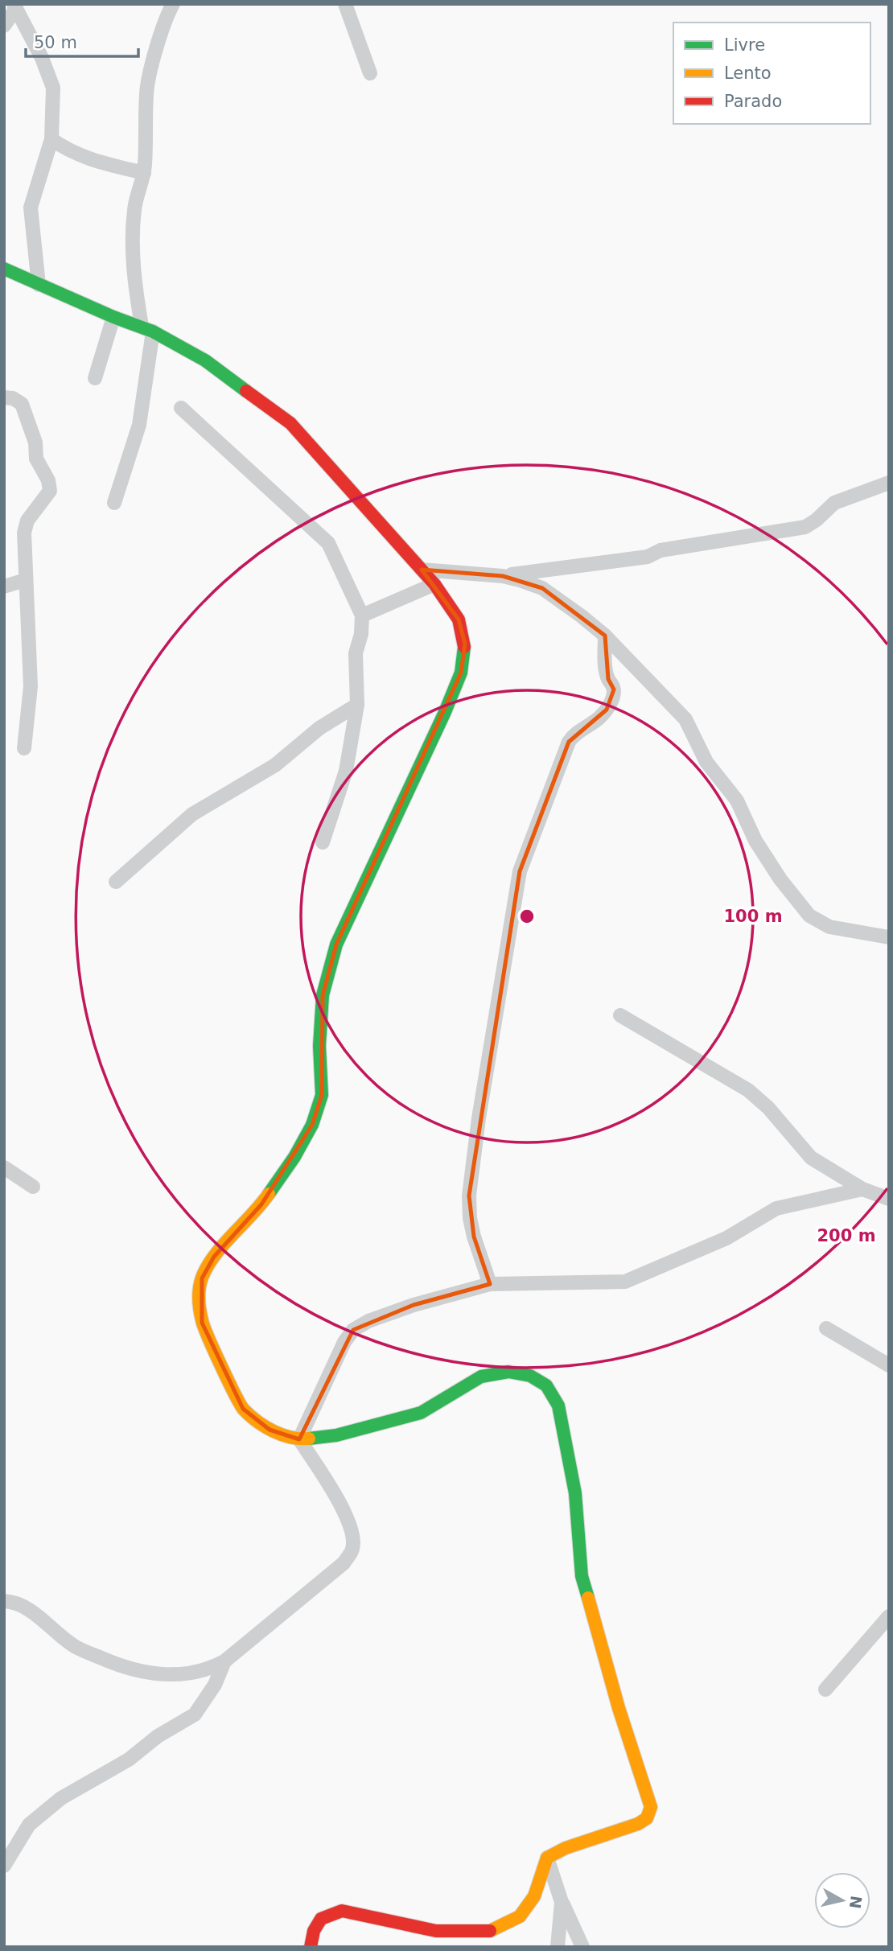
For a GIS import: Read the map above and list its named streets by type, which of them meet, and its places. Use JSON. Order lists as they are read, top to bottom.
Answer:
{
  "legend": ["Livre", "Lento", "Parado"],
  "scale_bar": "50 m",
  "north": "right",
  "rings": ["100 m", "200 m"]
}
